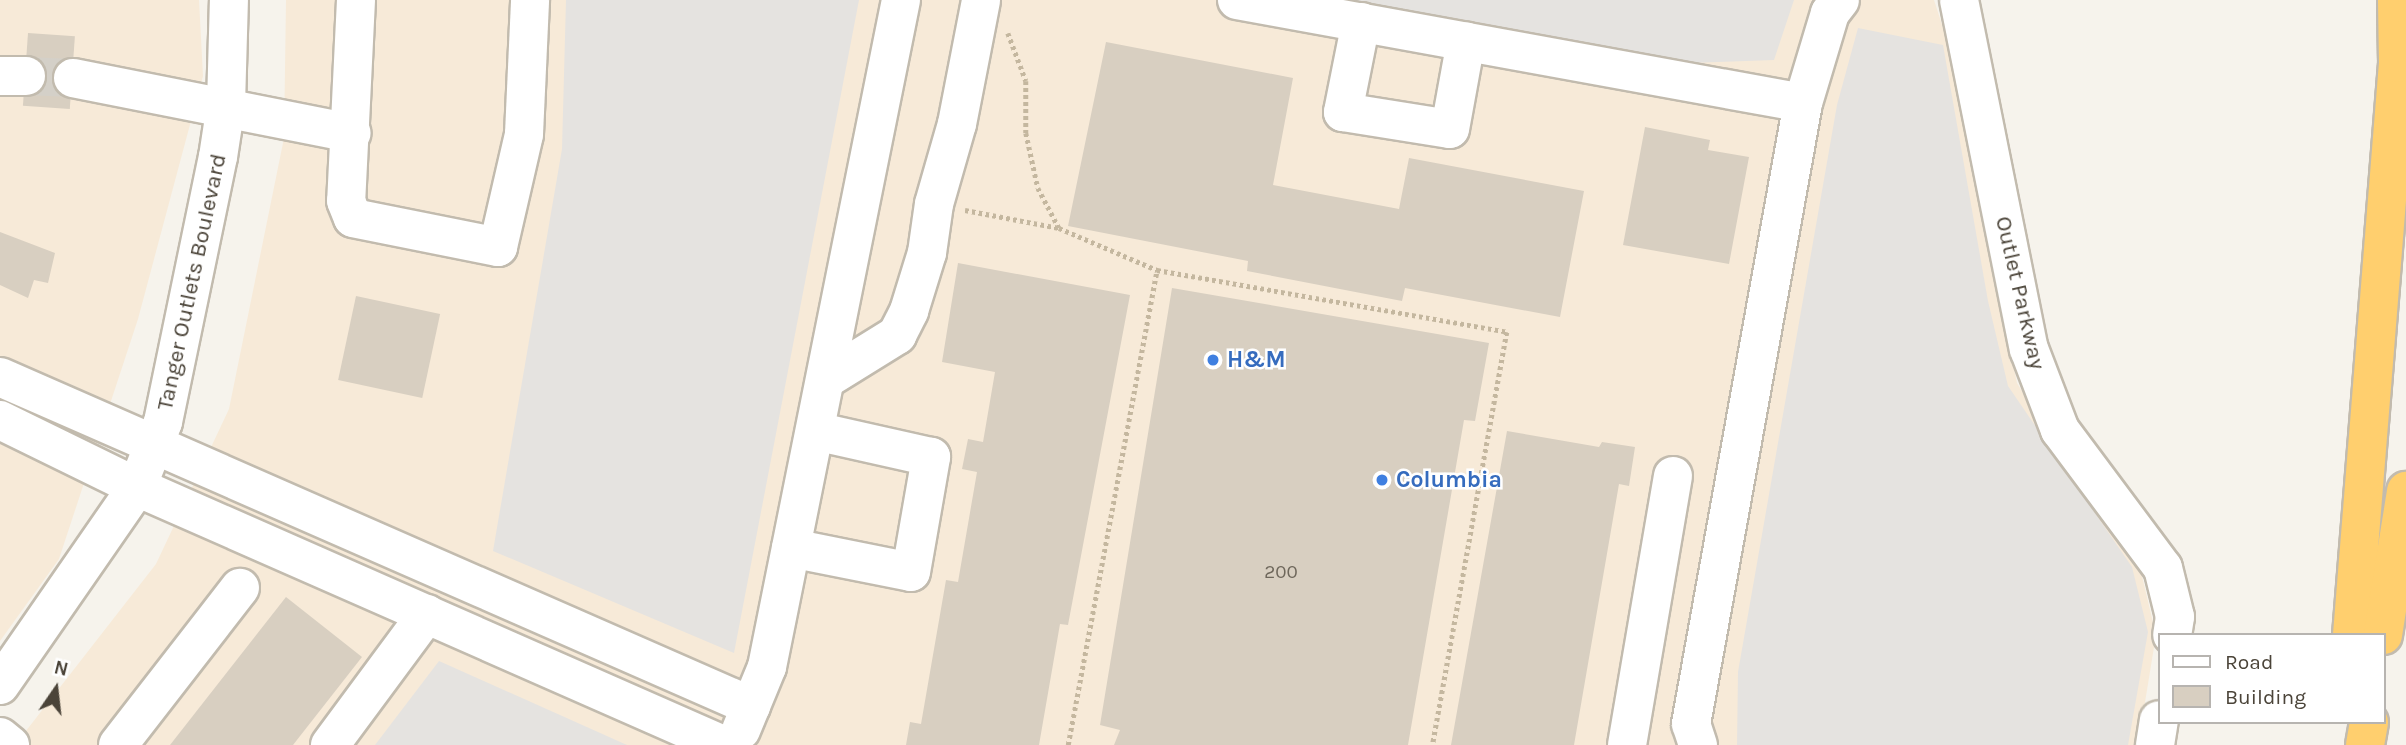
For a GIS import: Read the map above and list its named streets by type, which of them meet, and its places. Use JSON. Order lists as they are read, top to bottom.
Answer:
{
  "streets": {
    "street": ["Tanger Outlets Boulevard", "Outlet Parkway"]
  },
  "places": ["H&M", "Columbia"],
  "house_numbers": ["200"],
  "legend": ["Road", "Building"],
  "north": "top"
}
